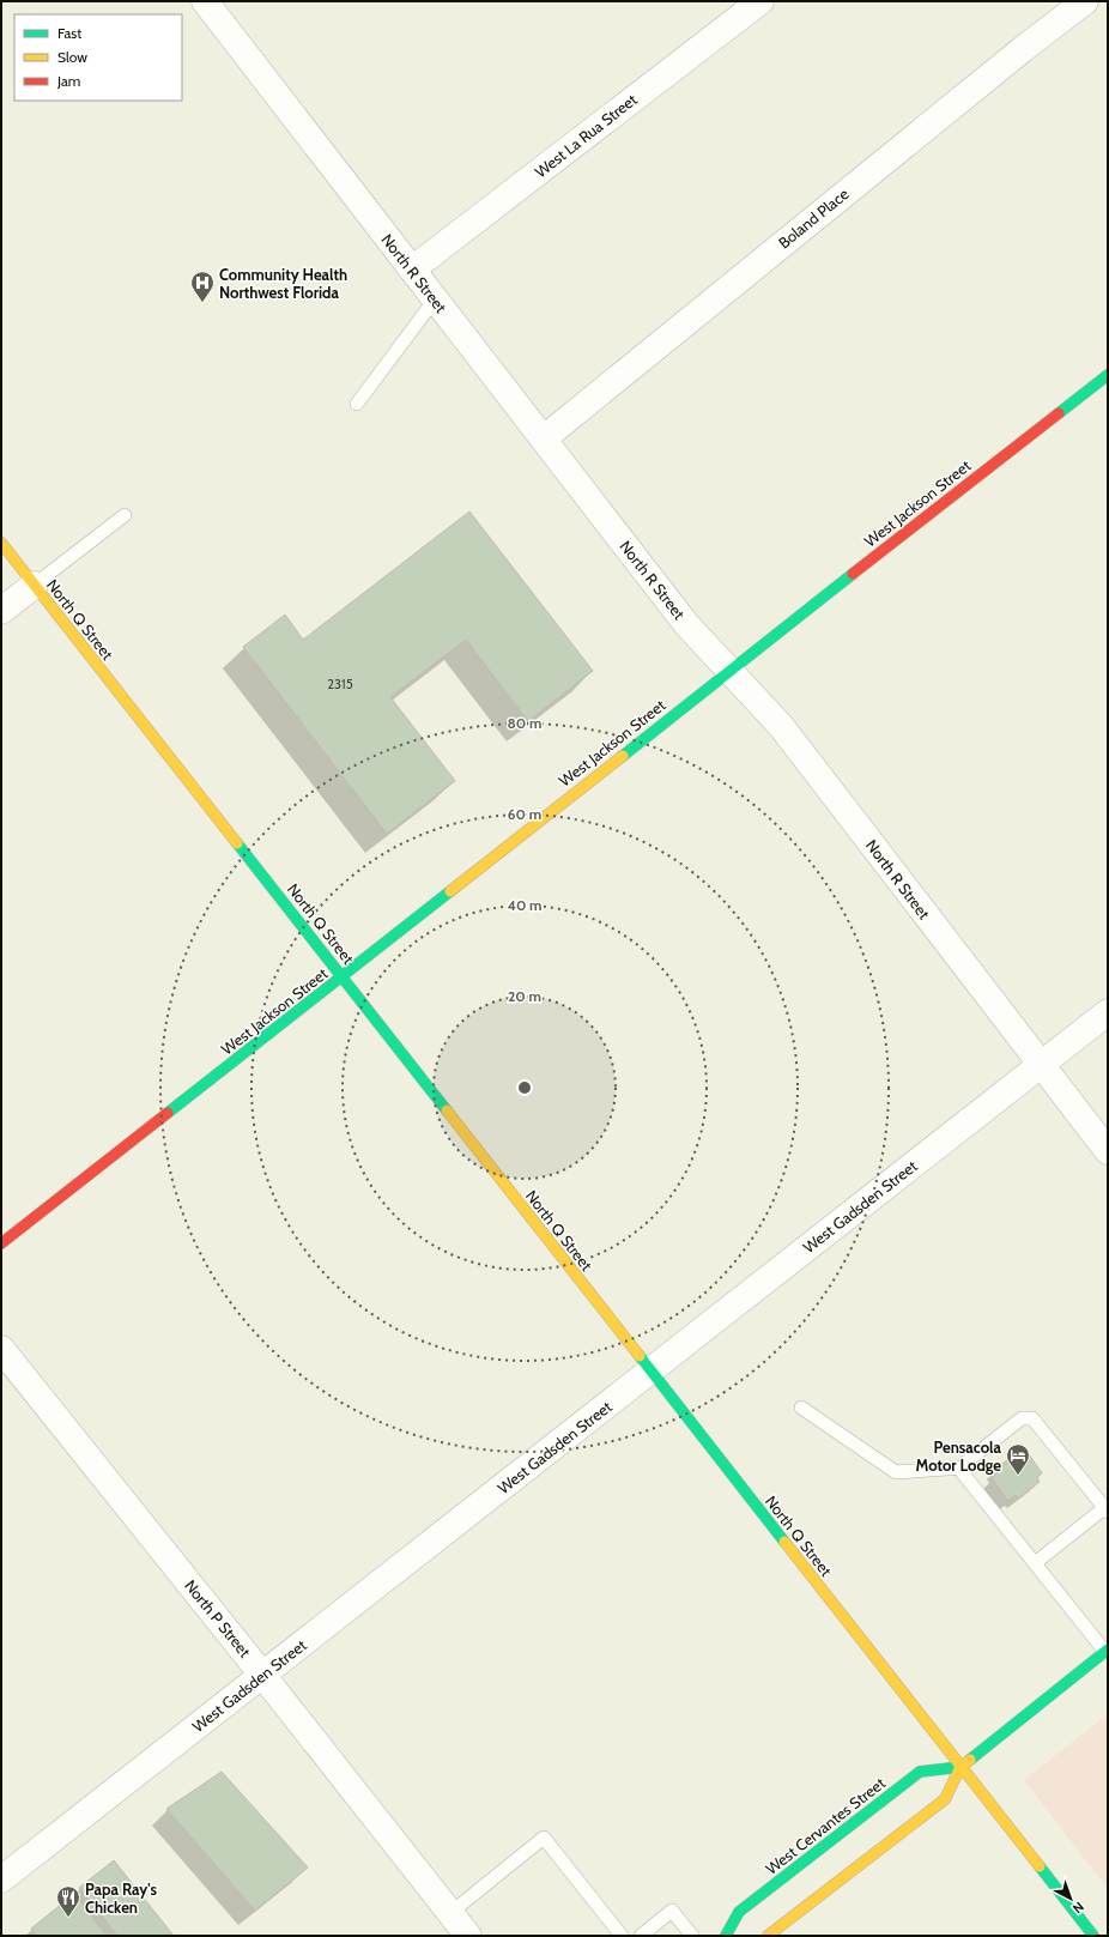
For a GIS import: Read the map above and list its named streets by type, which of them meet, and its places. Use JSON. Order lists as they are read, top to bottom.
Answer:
{
  "streets": {
    "street": [
      "West La Rua Street",
      "Boland Place",
      "North R Street",
      "West Jackson Street",
      "North Q Street",
      "West Gadsden Street",
      "North P Street",
      "West Cervantes Street"
    ]
  },
  "crossings": [
    ["West La Rua Street", "North R Street"],
    ["Boland Place", "North R Street"],
    ["North R Street", "West Jackson Street"],
    ["North R Street", "West Gadsden Street"],
    ["West Jackson Street", "North Q Street"],
    ["North Q Street", "West Gadsden Street"],
    ["North Q Street", "West Cervantes Street"],
    ["West Gadsden Street", "North P Street"]
  ],
  "places": {
    "hospital": ["Community Health Northwest Florida"],
    "hotel": ["Pensacola Motor Lodge"],
    "restaurant": ["Papa Ray's Chicken"]
  },
  "house_numbers": ["2315"],
  "legend": ["Fast", "Slow", "Jam"],
  "north": "bottom right",
  "rings": [
    "80 m",
    "60 m",
    "40 m",
    "20 m"
  ]
}
